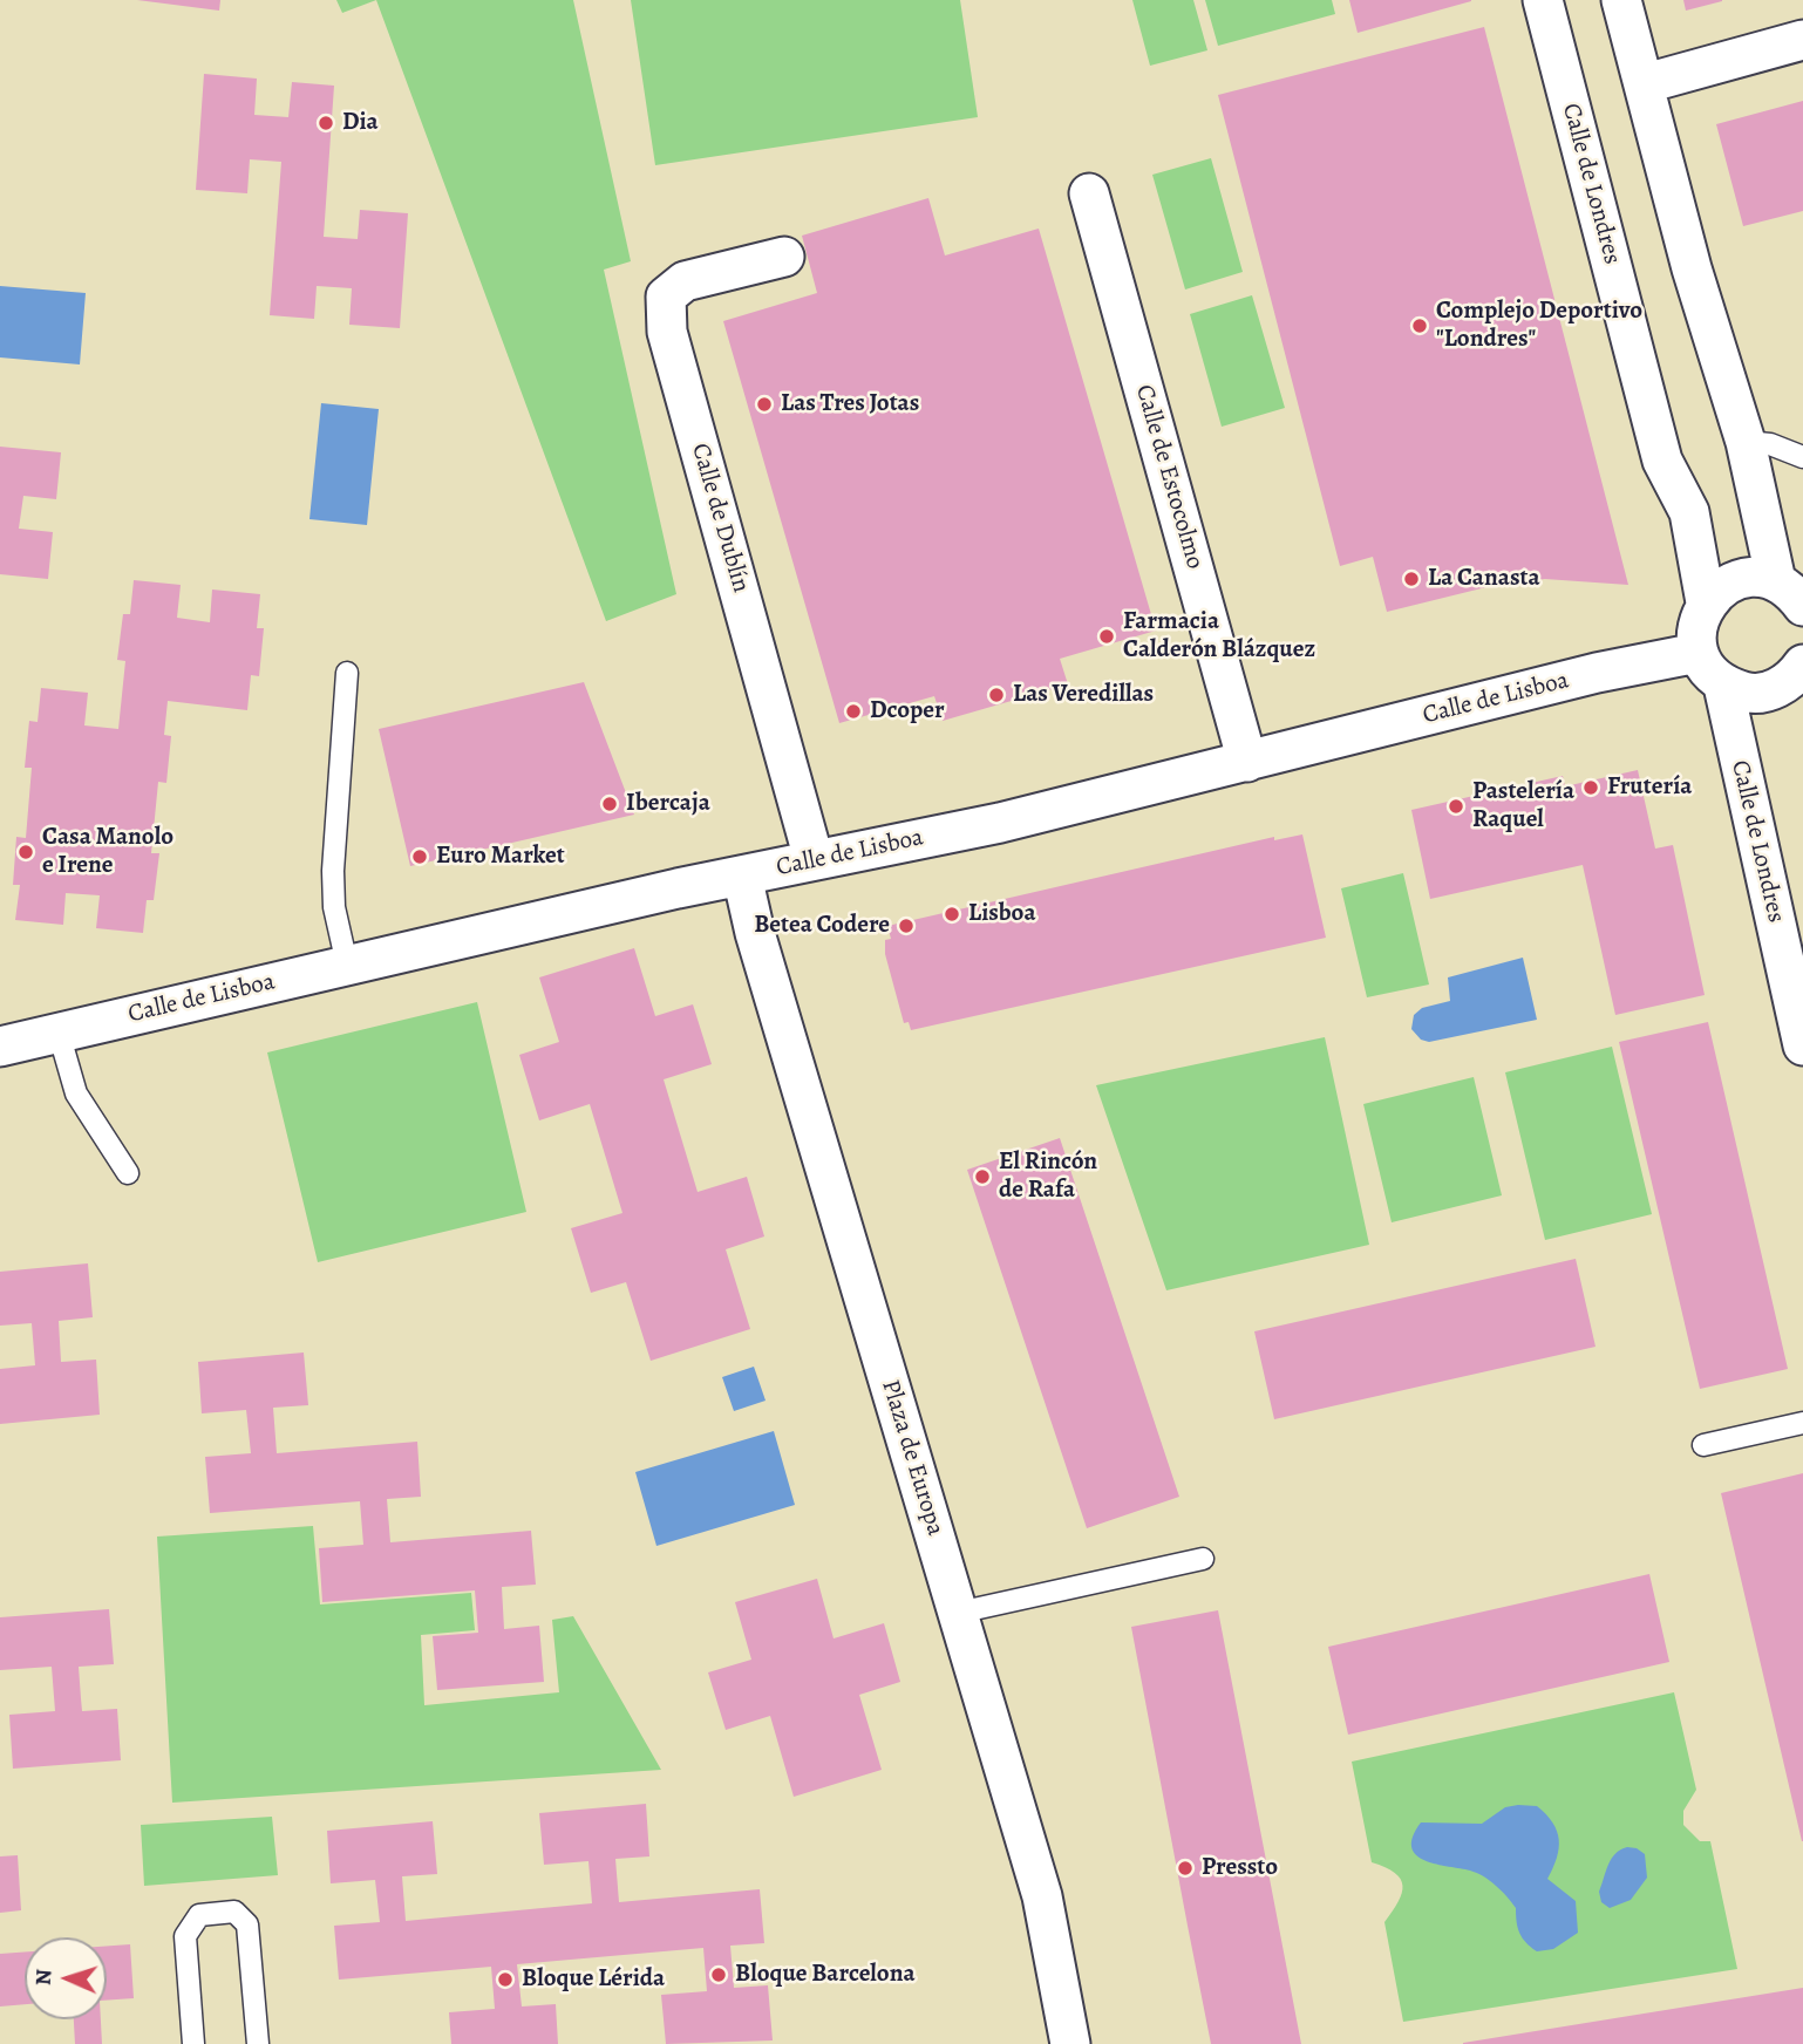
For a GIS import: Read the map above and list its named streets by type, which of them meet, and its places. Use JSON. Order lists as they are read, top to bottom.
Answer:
{
  "streets": {
    "street": [
      "Calle de Londres",
      "Calle de Estocolmo",
      "Calle de Dublín",
      "Calle de Lisboa",
      "Plaza de Europa"
    ]
  },
  "crossings": [
    ["Calle de Estocolmo", "Calle de Lisboa"],
    ["Calle de Dublín", "Calle de Lisboa"],
    ["Calle de Lisboa", "Plaza de Europa"]
  ],
  "places": [
    "Dia",
    "Complejo Deportivo \"Londres\"",
    "Las Tres Jotas",
    "La Canasta",
    "Farmacia Calderón Blázquez",
    "Las Veredillas",
    "Dcoper",
    "Frutería",
    "Ibercaja",
    "Pastelería Raquel",
    "Casa Manolo e Irene",
    "Euro Market",
    "Lisboa",
    "Betea Codere",
    "El Rincón de Rafa",
    "Pressto",
    "Bloque Barcelona",
    "Bloque Lérida"
  ],
  "north": "left"
}
